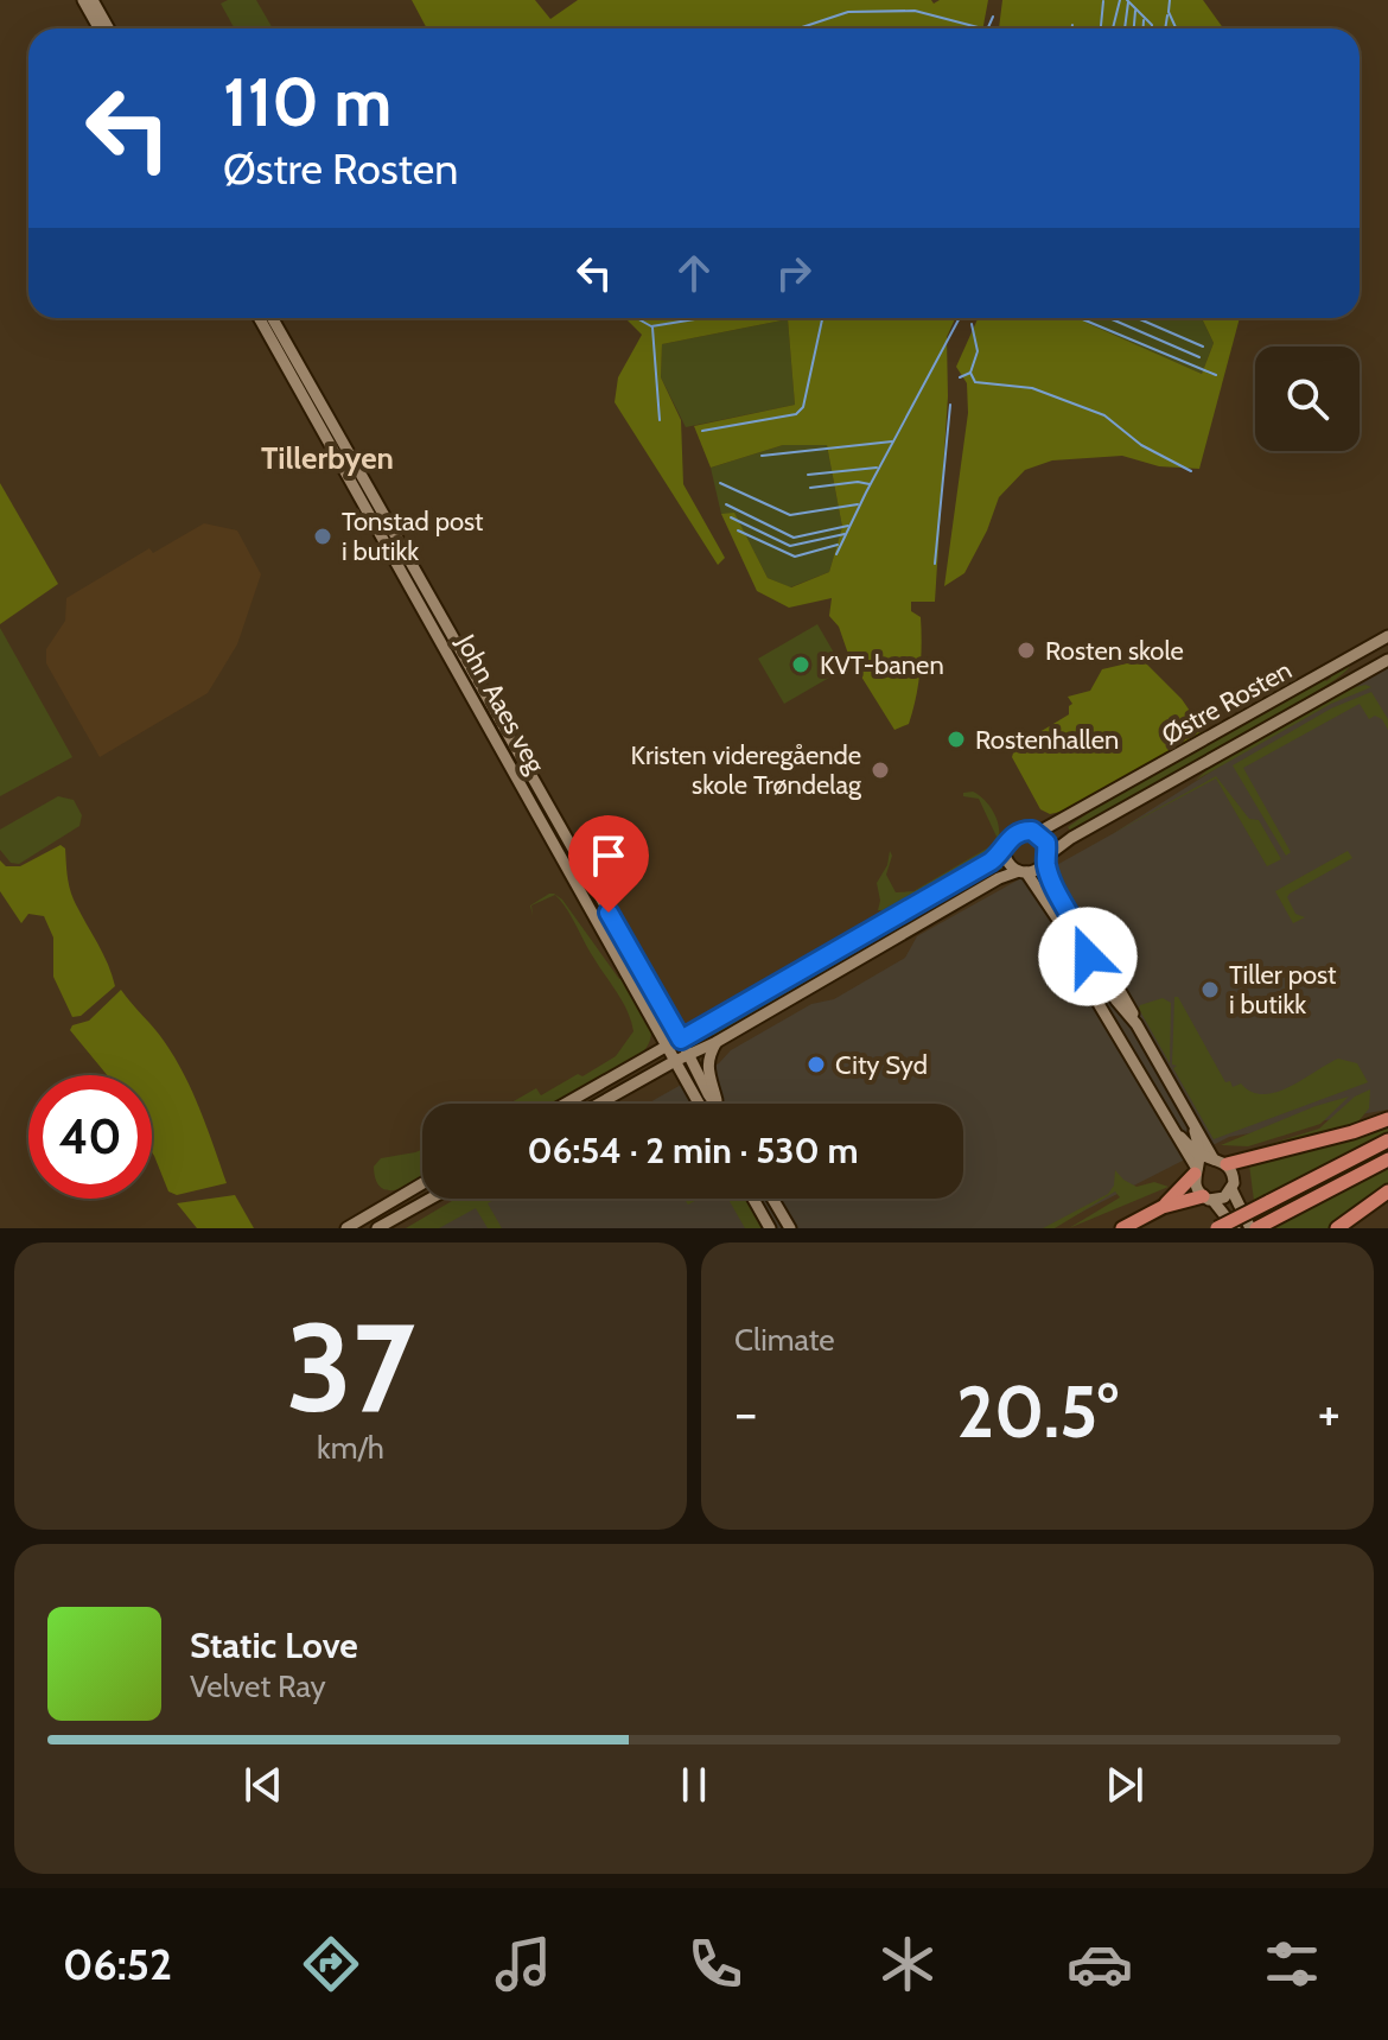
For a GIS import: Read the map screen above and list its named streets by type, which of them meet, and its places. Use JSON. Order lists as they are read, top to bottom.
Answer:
{
  "streets": {
    "street": ["Østre Rosten", "John Aaes veg"]
  },
  "districts": ["Tillerbyen"],
  "places": [
    "Tonstad post i butikk",
    "Rosten skole",
    "KVT-banen",
    "Rostenhallen",
    "Kristen videregående skole Trøndelag",
    "Tiller post i butikk",
    "City Syd"
  ],
  "page": {
    "turn": ["110 m", "Østre Rosten"],
    "limit": "40",
    "trip": "06:54 · 2 min · 530 m",
    "tile": [
      ["37", "km/h"],
      "Climate"
    ],
    "heat": ["−", "20.5°", "+"],
    "song": ["Static Love", "Velvet Ray"],
    "tabs": "06:52"
  }
}
